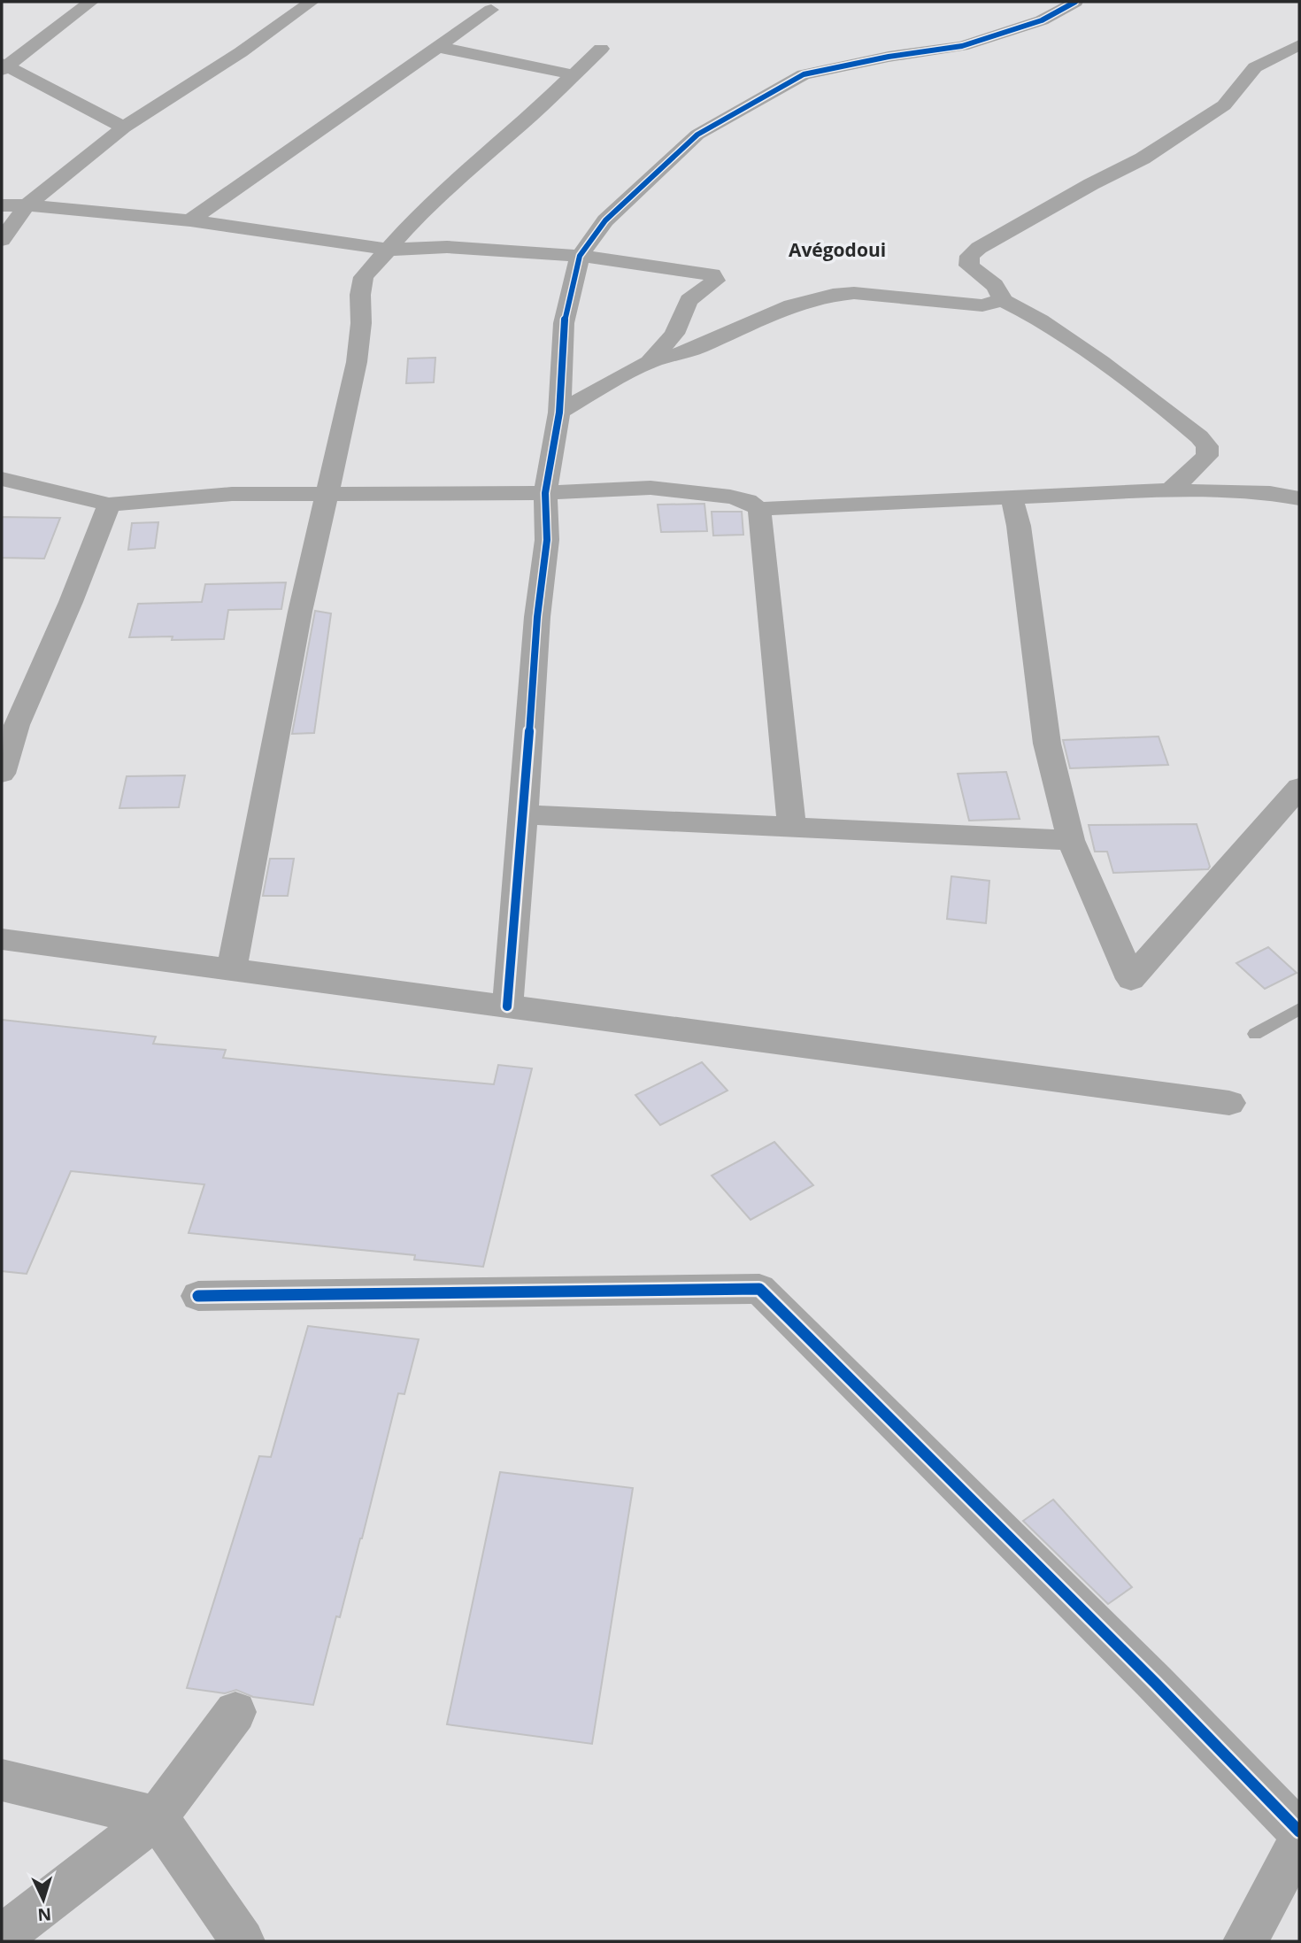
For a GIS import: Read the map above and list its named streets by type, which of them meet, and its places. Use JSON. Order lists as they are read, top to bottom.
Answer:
{
  "districts": ["Avégodoui"],
  "north": "bottom"
}
